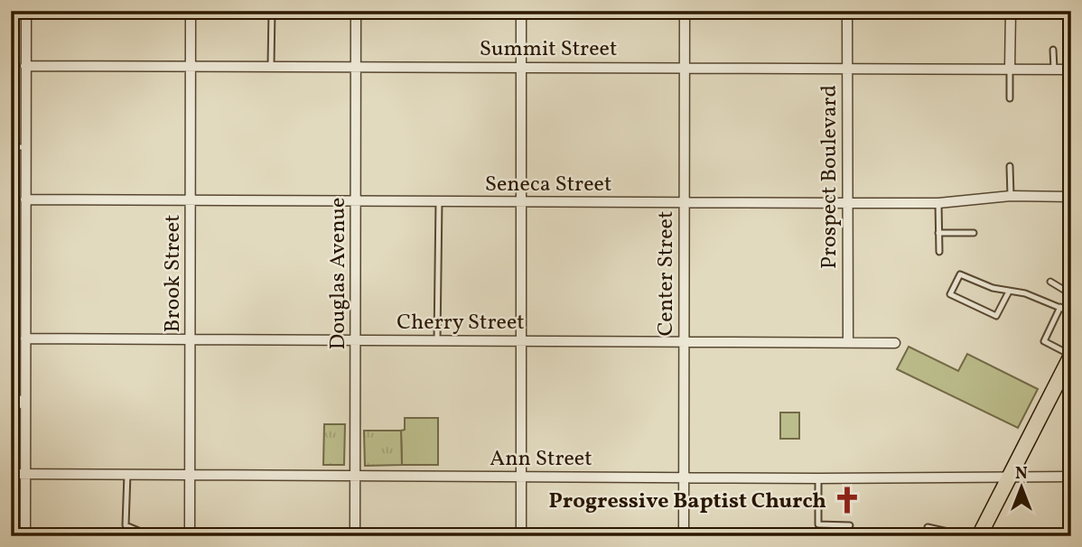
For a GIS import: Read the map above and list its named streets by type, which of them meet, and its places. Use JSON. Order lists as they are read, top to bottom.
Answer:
{
  "streets": {
    "street": [
      "Summit Street",
      "Prospect Boulevard",
      "Seneca Street",
      "Brook Street",
      "Douglas Avenue",
      "Center Street",
      "Cherry Street",
      "Ann Street"
    ]
  },
  "crossings": [
    ["Summit Street", "Prospect Boulevard"],
    ["Summit Street", "Brook Street"],
    ["Summit Street", "Douglas Avenue"],
    ["Summit Street", "Center Street"],
    ["Prospect Boulevard", "Seneca Street"],
    ["Prospect Boulevard", "Cherry Street"],
    ["Seneca Street", "Brook Street"],
    ["Seneca Street", "Douglas Avenue"],
    ["Seneca Street", "Center Street"],
    ["Brook Street", "Cherry Street"],
    ["Brook Street", "Ann Street"],
    ["Douglas Avenue", "Cherry Street"],
    ["Douglas Avenue", "Ann Street"],
    ["Center Street", "Cherry Street"],
    ["Center Street", "Ann Street"]
  ],
  "places": {
    "church": ["Progressive Baptist Church"]
  },
  "north": "top"
}
